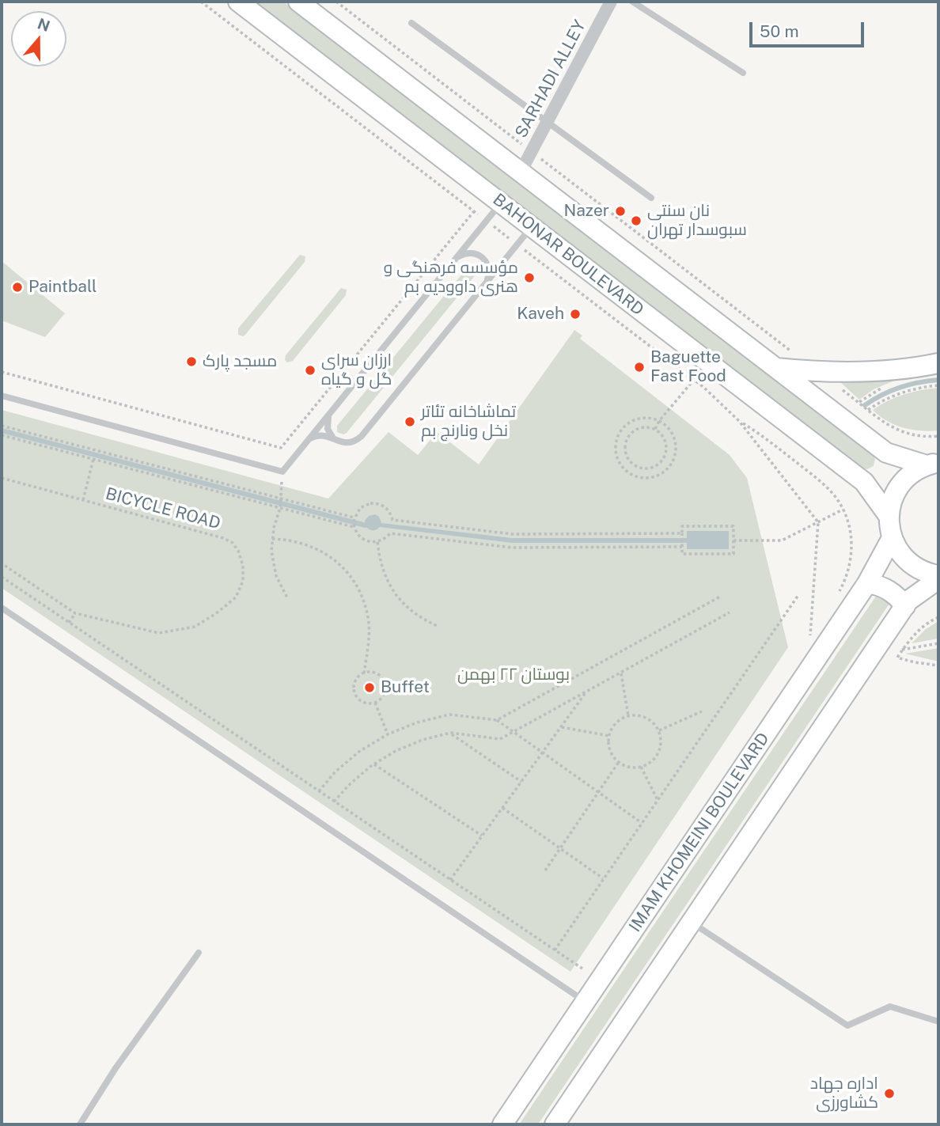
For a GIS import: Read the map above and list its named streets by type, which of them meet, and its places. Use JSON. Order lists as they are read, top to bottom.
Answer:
{
  "streets": {
    "main road": ["BAHONAR BOULEVARD", "IMAM KHOMEINI BOULEVARD"],
    "street": ["SARHADI ALLEY"],
    "path": ["BICYCLE ROAD"]
  },
  "parks": ["بوستان ۲۲ بهمن"],
  "places": [
    "Nazer",
    "نان سنتی سبوسدار تهران",
    "مؤسسه فرهنگی و هنری داوودیه بم",
    "Paintball",
    "Kaveh",
    "مسجد پارک",
    "Baguette Fast Food",
    "ارزان سرای گل و گیاه",
    "تماشاخانه تئاتر نخل ونارنج بم",
    "Buffet",
    "اداره جهاد کشاورزی"
  ],
  "scale_bar": "50 m",
  "north": "top"
}
